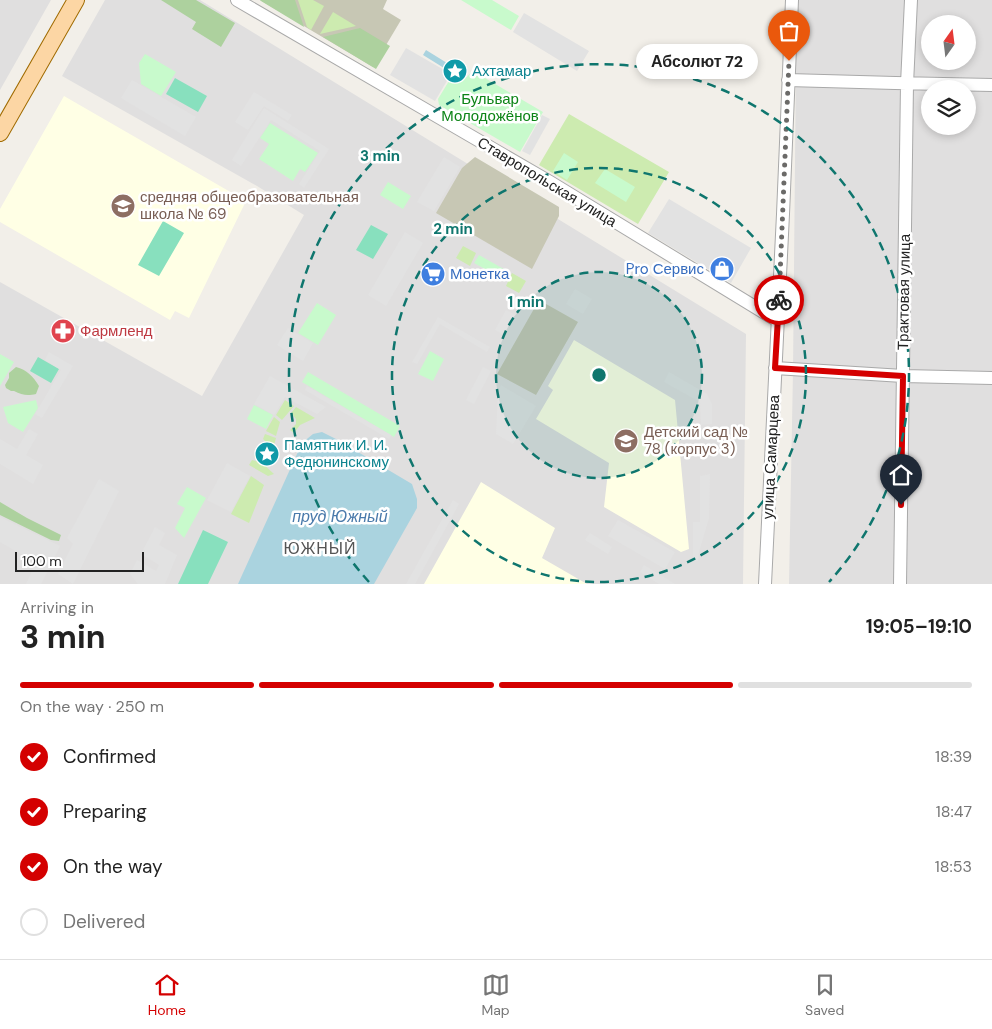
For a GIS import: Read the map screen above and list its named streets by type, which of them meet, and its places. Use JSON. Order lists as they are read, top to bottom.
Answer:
{
  "streets": {
    "street": ["Ставропольская улица", "Трактовая улица", "улица Самарцева"]
  },
  "crossings": [
    ["Ставропольская улица", "улица Самарцева"]
  ],
  "districts": ["ЮЖНЫЙ"],
  "water": ["пруд Южный"],
  "parks": ["Бульвар Молодожёнов"],
  "places": {
    "other": ["Абсолют 72"],
    "place": ["Ахтамар", "Памятник И. И. Федюнинскому"],
    "school or university": ["средняя общеобразовательная школа № 69", "Детский сад № 78 (корпус 3)"],
    "shop": ["Pro Сервис"],
    "supermarket": ["Монетка"],
    "pharmacy": ["Фармленд"]
  },
  "scale_bar": "100 m",
  "north": "top",
  "page": {
    "bubble": "Абсолют 72",
    "scale": "100 m",
    "heading": ["3 min", "Arriving in", "19:05–19:10"],
    "bar": "On the way · 250 m",
    "list": [
      ["Confirmed", "18:39"],
      ["Preparing", "18:47"],
      ["On the way", "18:53"],
      "Delivered"
    ],
    "tabs": ["Home", "Map", "Saved"]
  },
  "rings": ["3 min", "2 min", "1 min"]
}
